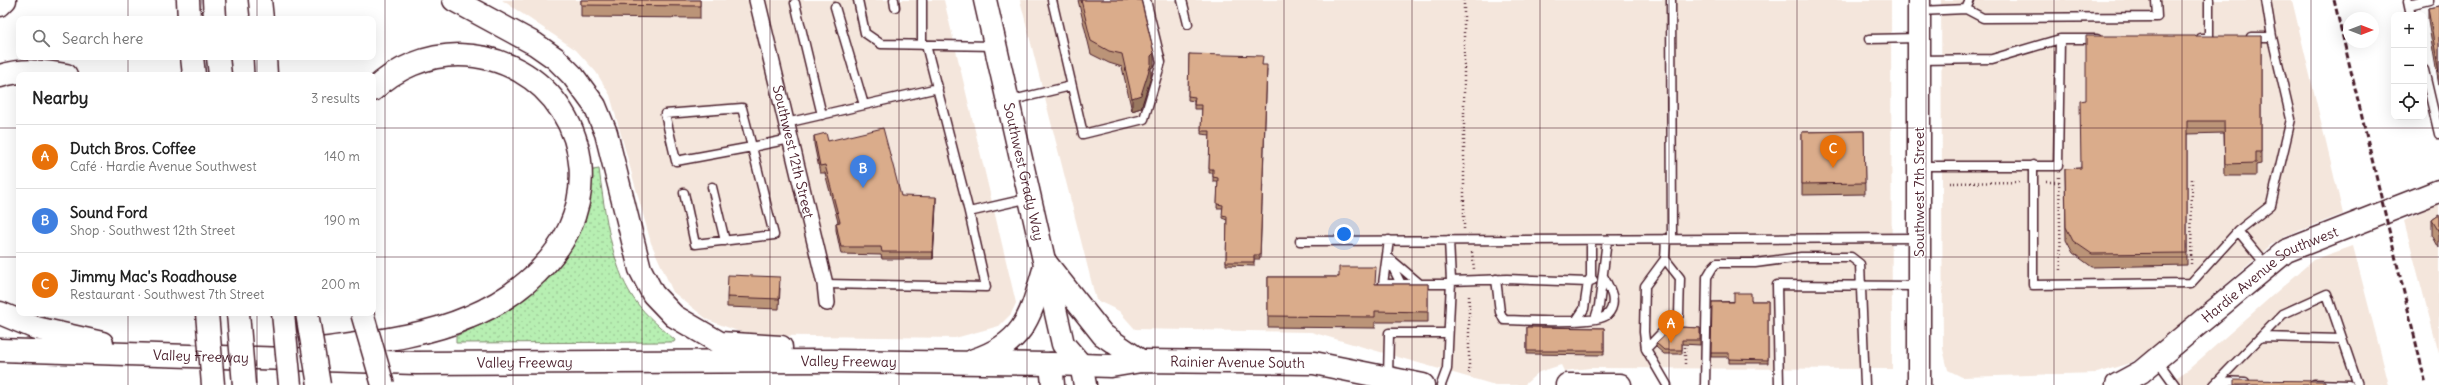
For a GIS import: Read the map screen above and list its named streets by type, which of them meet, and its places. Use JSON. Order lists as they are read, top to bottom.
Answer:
{
  "streets": {
    "main road": [
      "Southwest Grady Way",
      "Southwest 7th Street",
      "Hardie Avenue Southwest",
      "Valley Freeway",
      "Rainier Avenue South"
    ],
    "street": ["Southwest 12th Street"]
  },
  "crossings": [
    ["Southwest Grady Way", "Rainier Avenue South"],
    ["Valley Freeway", "Rainier Avenue South"]
  ],
  "north": "right",
  "page": {
    "map_buttons": ["+", "−"],
    "search": "Search here",
    "heading": ["Nearby", "3 results"],
    "list": [
      {
        "mark": "A",
        "name": "Dutch Bros. Coffee",
        "note": "Café · Hardie Avenue Southwest",
        "value": "140 m"
      },
      {
        "mark": "B",
        "name": "Sound Ford",
        "note": "Shop · Southwest 12th Street",
        "value": "190 m"
      },
      {
        "mark": "C",
        "name": "Jimmy Mac's Roadhouse",
        "note": "Restaurant · Southwest 7th Street",
        "value": "200 m"
      }
    ],
    "pins": ["C", "B", "A"]
  }
}
